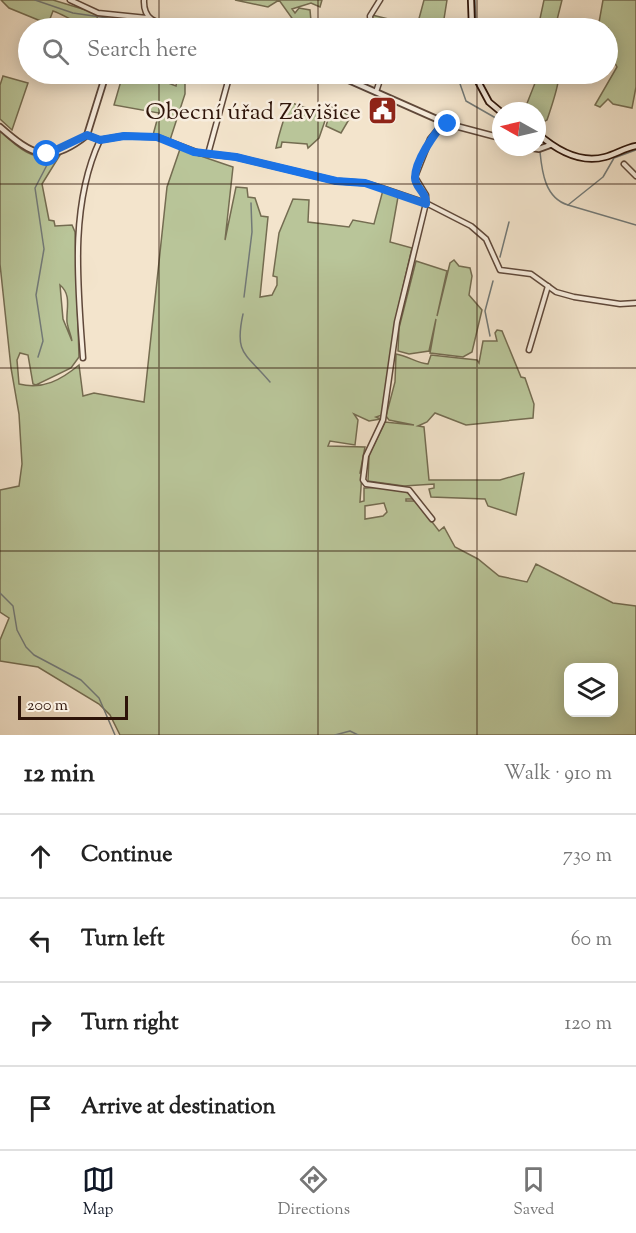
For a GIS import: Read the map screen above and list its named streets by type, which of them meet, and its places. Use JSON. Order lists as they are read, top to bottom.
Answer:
{
  "places": {
    "public building": ["Obecní úřad Závišice"]
  },
  "scale_bar": "200 m",
  "north": "left",
  "page": {
    "search": "Search here",
    "scale": "200 m",
    "heading": ["12 min", "Walk · 910 m"],
    "list": [
      ["Continue", "730 m"],
      ["Turn left", "60 m"],
      ["Turn right", "120 m"],
      "Arrive at destination"
    ],
    "nav": ["Map", "Directions", "Saved"]
  }
}
